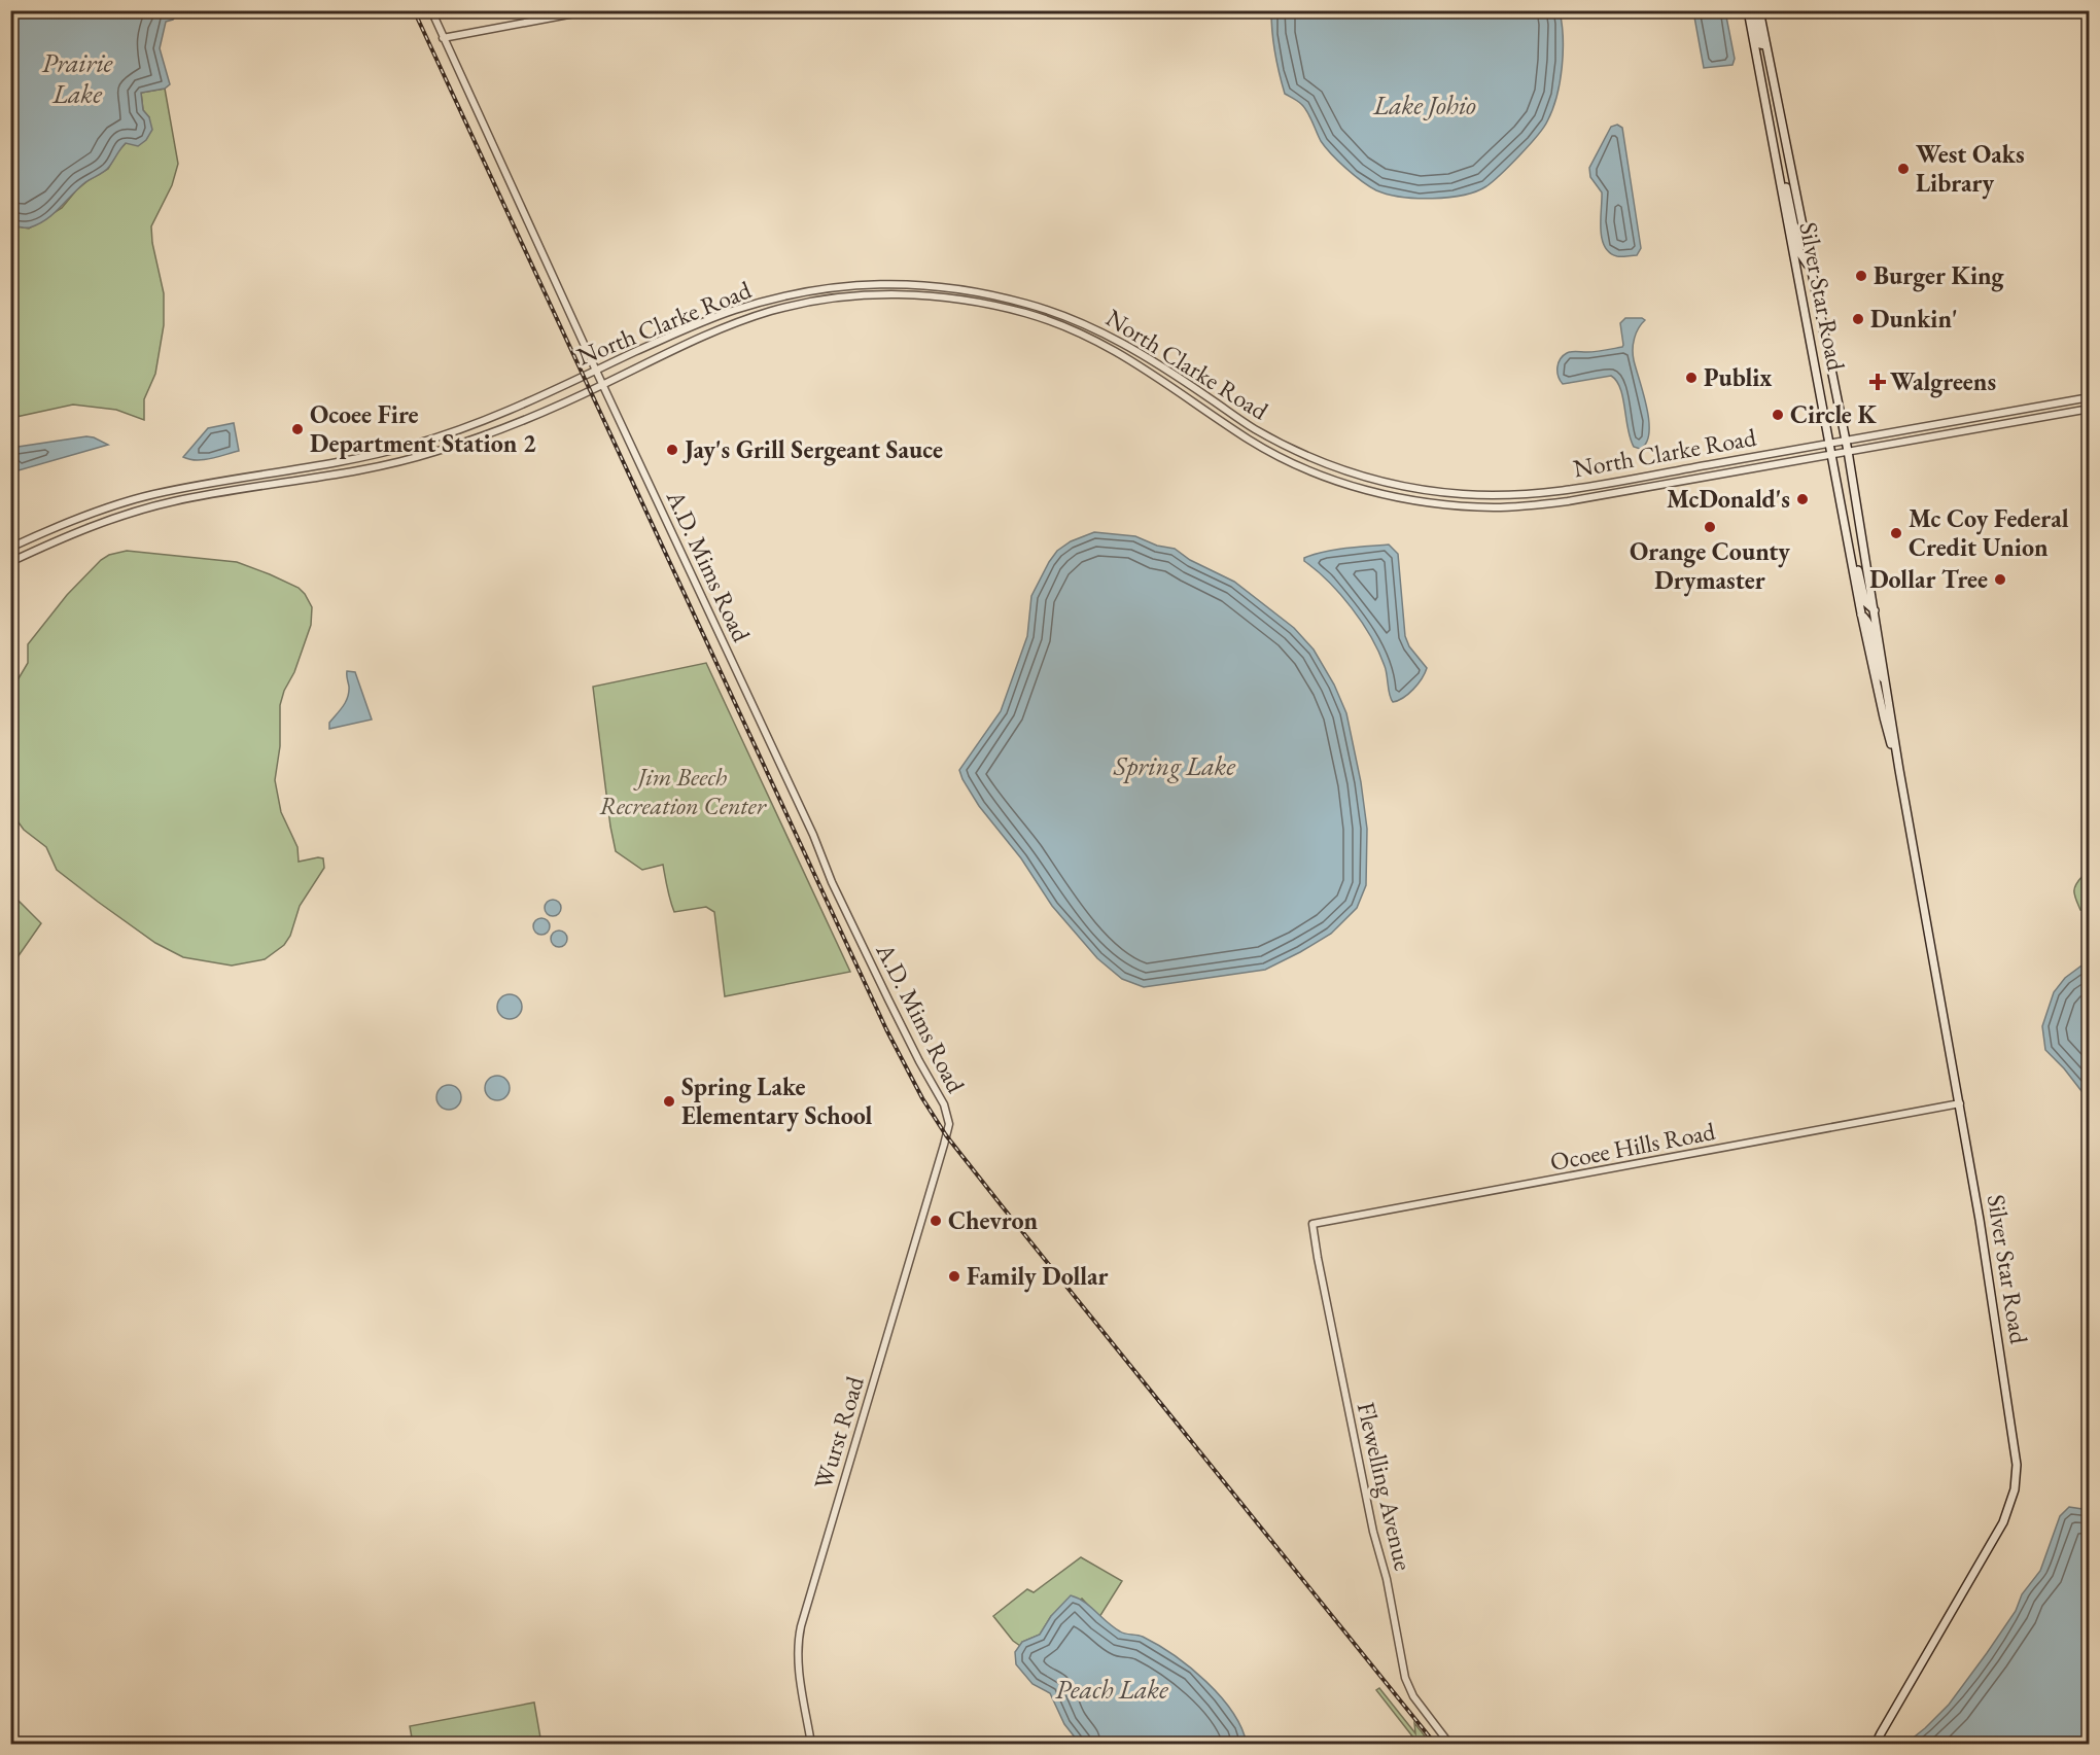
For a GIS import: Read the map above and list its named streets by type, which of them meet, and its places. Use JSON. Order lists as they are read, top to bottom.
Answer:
{
  "streets": {
    "main road": ["Silver Star Road"],
    "street": [
      "North Clarke Road",
      "A.D. Mims Road",
      "Ocoee Hills Road",
      "Wurst Road",
      "Flewelling Avenue"
    ]
  },
  "crossings": [
    ["Silver Star Road", "North Clarke Road"],
    ["Silver Star Road", "Ocoee Hills Road"],
    ["North Clarke Road", "A.D. Mims Road"],
    ["A.D. Mims Road", "Wurst Road"],
    ["Ocoee Hills Road", "Flewelling Avenue"]
  ],
  "water": [
    "Prairie Lake",
    "Lake Johio",
    "Spring Lake",
    "Peach Lake"
  ],
  "parks": ["Jim Beech Recreation Center"],
  "places": {
    "other": [
      "West Oaks Library",
      "Burger King",
      "Dunkin'",
      "Publix",
      "Circle K",
      "Ocoee Fire Department Station 2",
      "Jay's Grill Sergeant Sauce",
      "McDonald's",
      "Orange County Drymaster",
      "Mc Coy Federal Credit Union",
      "Dollar Tree",
      "Spring Lake Elementary School",
      "Chevron",
      "Family Dollar"
    ],
    "health": ["Walgreens"]
  }
}
